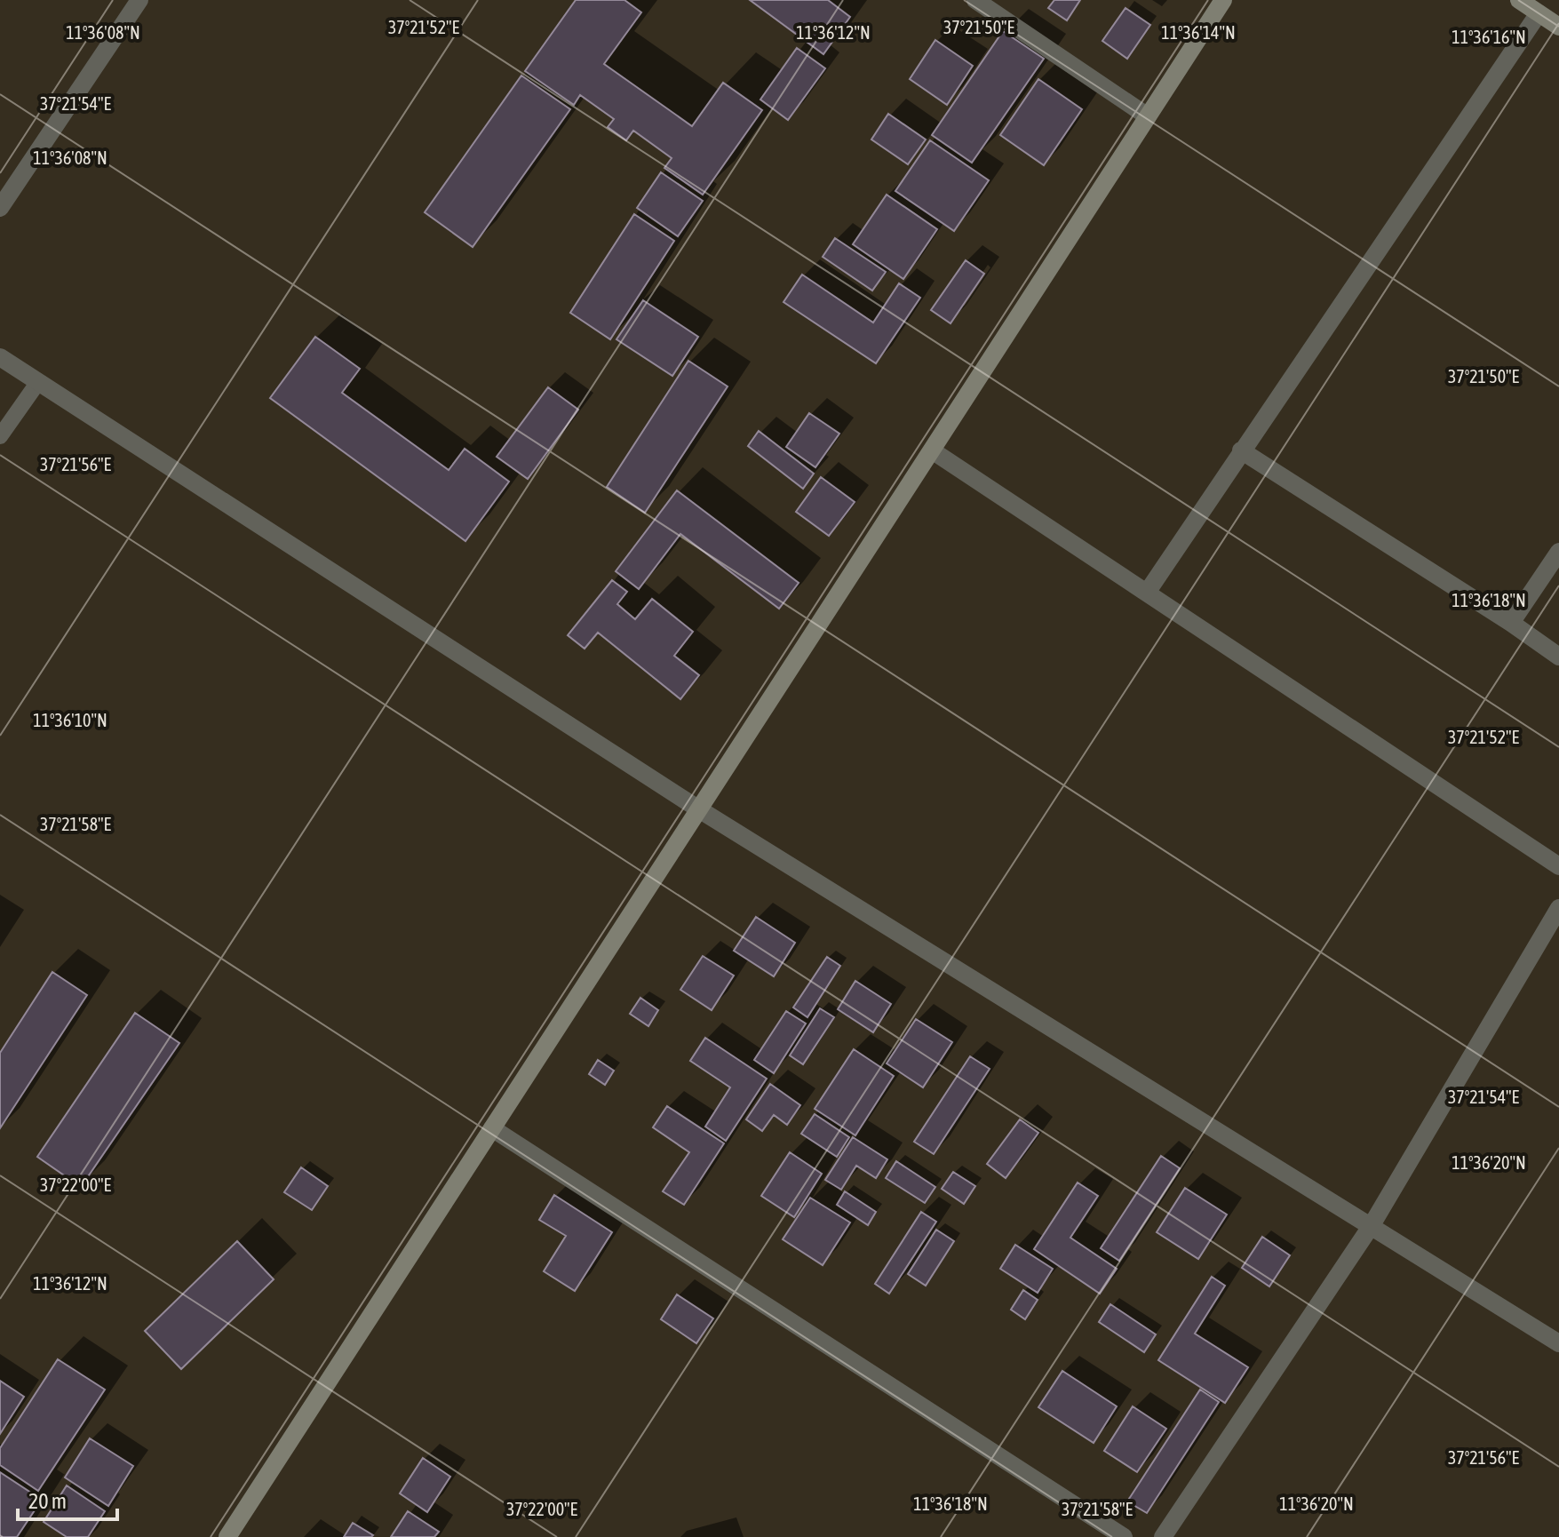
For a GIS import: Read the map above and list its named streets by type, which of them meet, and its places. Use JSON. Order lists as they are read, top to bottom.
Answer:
{
  "scale_bar": "20 m",
  "coordinates": [
    "37°21'50\"E",
    "37°21'52\"E",
    "11°36'12\"N",
    "11°36'14\"N",
    "11°36'08\"N",
    "11°36'16\"N",
    "37°21'54\"E",
    "37°21'56\"E",
    "11°36'18\"N",
    "11°36'10\"N",
    "37°21'58\"E",
    "11°36'20\"N",
    "37°22'00\"E"
  ]
}
